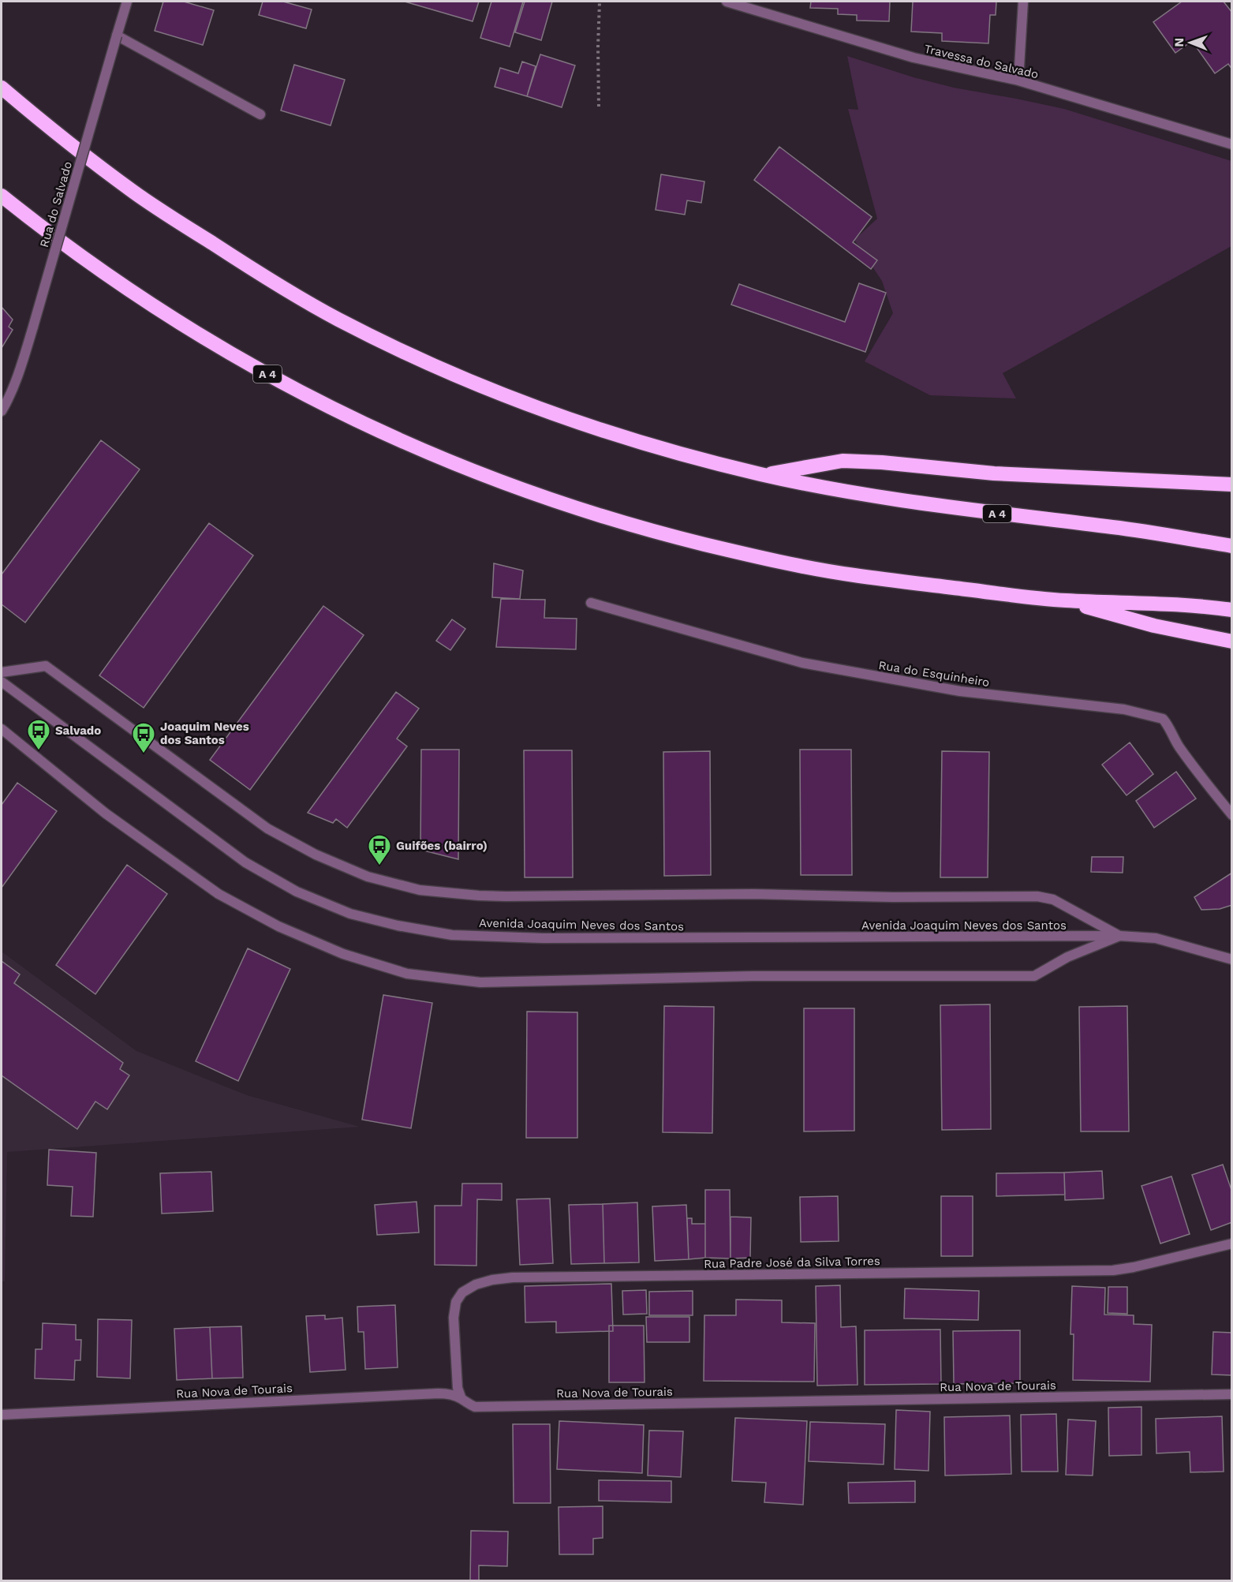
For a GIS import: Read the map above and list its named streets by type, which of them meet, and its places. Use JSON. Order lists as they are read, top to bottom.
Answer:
{
  "streets": {
    "highway": ["A 4"],
    "street": [
      "Travessa do Salvado",
      "Rua do Salvado",
      "Rua do Esquinheiro",
      "Avenida Joaquim Neves dos Santos",
      "Rua Padre José da Silva Torres",
      "Rua Nova de Tourais"
    ]
  },
  "crossings": [
    ["Rua Padre José da Silva Torres", "Rua Nova de Tourais"]
  ],
  "places": {
    "bus stop": ["Salvado", "Joaquim Neves dos Santos", "Guifões (bairro)"]
  },
  "north": "left"
}
